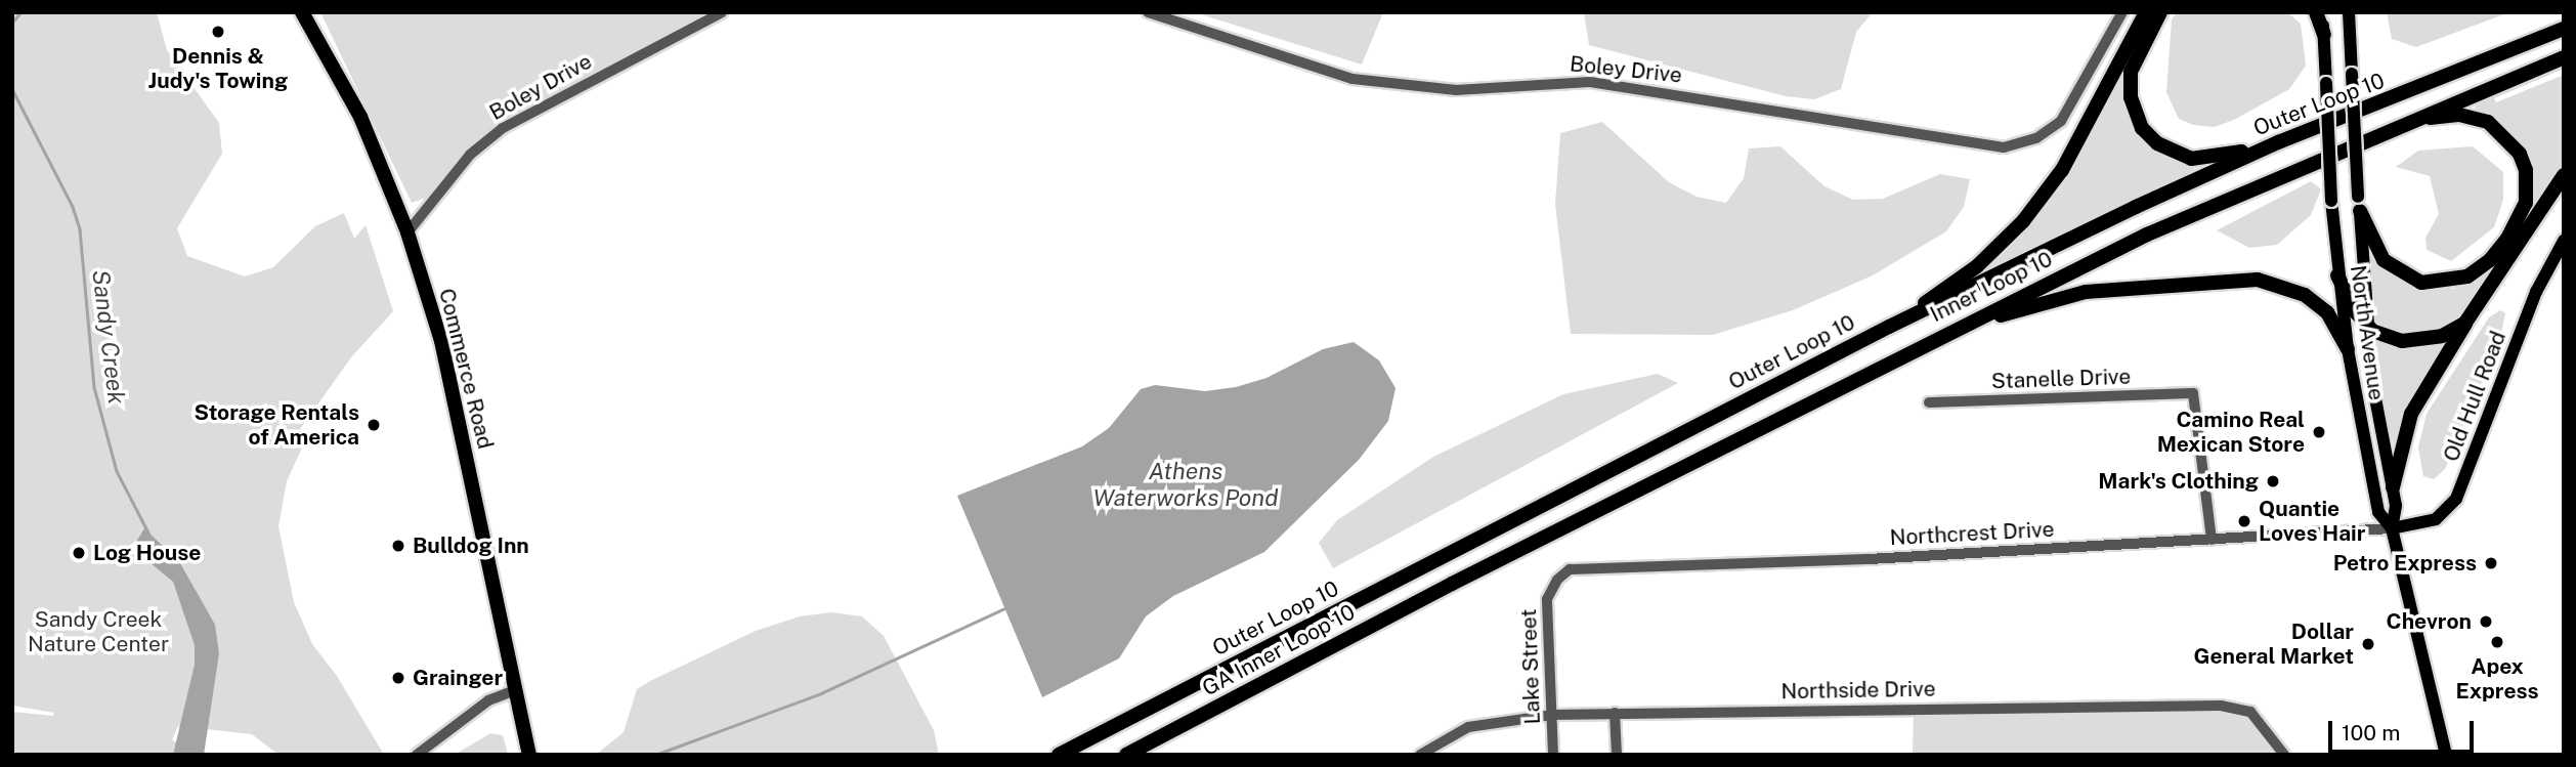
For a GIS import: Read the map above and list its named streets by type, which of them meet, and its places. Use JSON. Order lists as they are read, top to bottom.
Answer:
{
  "streets": {
    "highway": [
      "Outer Loop 10",
      "Inner Loop 10",
      "Commerce Road",
      "GA Inner Loop 10"
    ],
    "main road": ["North Avenue", "Old Hull Road"],
    "street": [
      "Boley Drive",
      "Stanelle Drive",
      "Northcrest Drive",
      "Lake Street",
      "Northside Drive"
    ]
  },
  "crossings": [
    ["Boley Drive", "Commerce Road"],
    ["Inner Loop 10", "GA Inner Loop 10"],
    ["North Avenue", "Old Hull Road"],
    ["North Avenue", "Northcrest Drive"],
    ["Stanelle Drive", "Northcrest Drive"],
    ["Old Hull Road", "Northcrest Drive"],
    ["Northcrest Drive", "Lake Street"],
    ["Lake Street", "Northside Drive"]
  ],
  "water": ["Sandy Creek", "Athens Waterworks Pond"],
  "parks": ["Sandy Creek Nature Center"],
  "places": [
    "Dennis & Judy's Towing",
    "Storage Rentals of America",
    "Camino Real Mexican Store",
    "Mark's Clothing",
    "Quantie Loves Hair",
    "Bulldog Inn",
    "Log House",
    "Petro Express",
    "Chevron",
    "Apex Express",
    "Dollar General Market",
    "Grainger"
  ],
  "scale_bar": "100 m"
}
